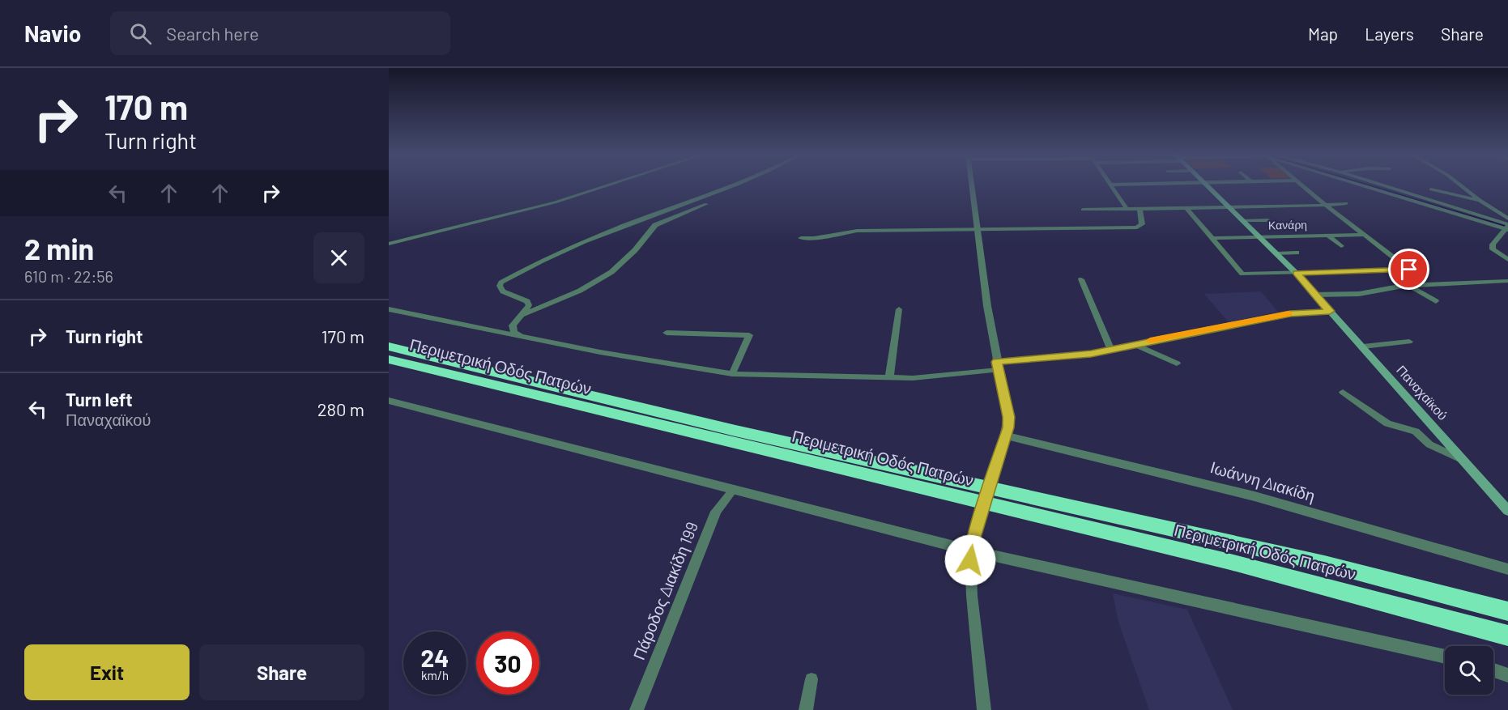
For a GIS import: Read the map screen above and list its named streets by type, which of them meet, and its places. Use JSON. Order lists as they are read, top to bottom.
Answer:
{
  "streets": {
    "highway": ["Περιμετρική Οδός Πατρών"],
    "main road": ["Παναχαϊκού"],
    "street": ["Κανάρη", "Ιωάννη Διακίδη", "Πάροδος Διακίδη 199"]
  },
  "crossings": [
    ["Κανάρη", "Παναχαϊκού"]
  ],
  "page": {
    "header": "Navio",
    "search": "Search here",
    "nav": ["Map", "Layers", "Share"],
    "turn": ["170 m", "Turn right"],
    "heading": ["2 min", "610 m · 22:56"],
    "list": [
      {
        "name": "Turn right",
        "value": "170 m"
      },
      {
        "name": "Turn left",
        "note": "Παναχαϊκού",
        "value": "280 m"
      }
    ],
    "speed": "24 km/h",
    "limit": "30",
    "buttons": ["Exit", "Share"]
  }
}
